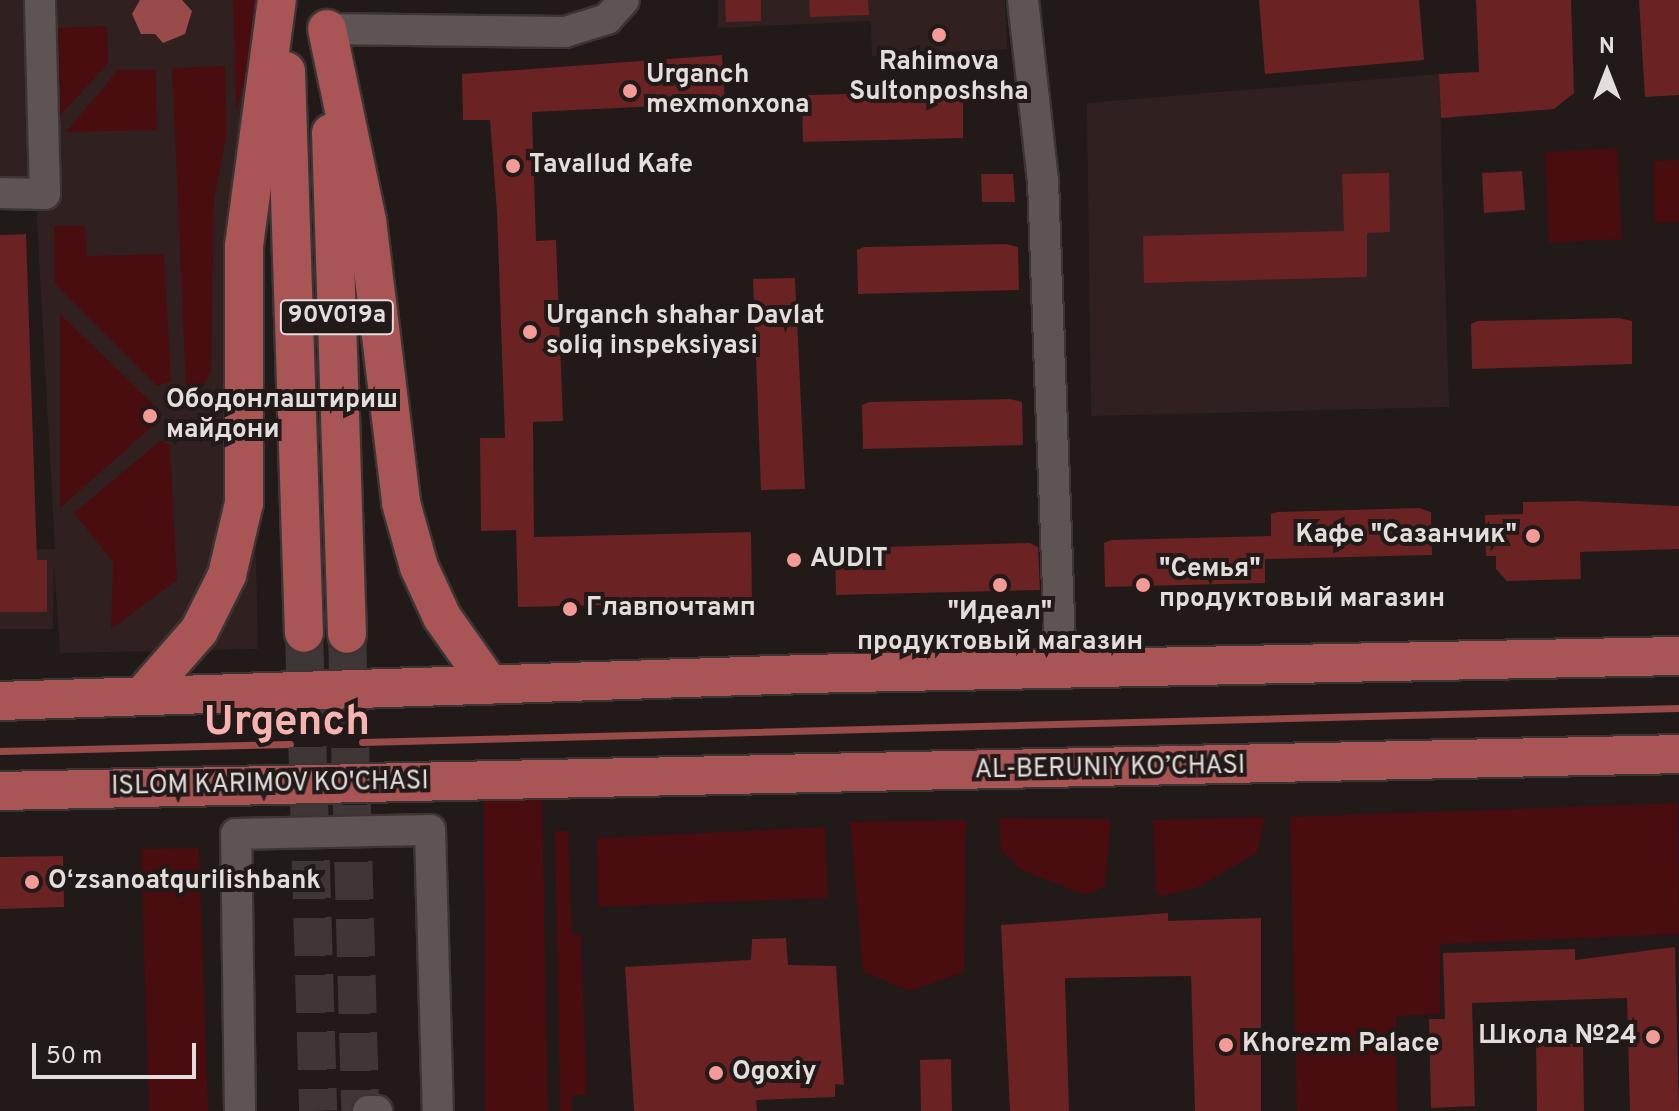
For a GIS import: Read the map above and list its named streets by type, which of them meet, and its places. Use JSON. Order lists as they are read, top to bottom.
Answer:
{
  "streets": {
    "main road": ["90V019a", "AL-BERUNIY KO’CHASI", "ISLOM KARIMOV KO'CHASI"]
  },
  "crossings": [
    ["AL-BERUNIY KO’CHASI", "ISLOM KARIMOV KO'CHASI"]
  ],
  "districts": ["Urgench"],
  "places": [
    "Rahimova Sultonposhsha",
    "Urganch mexmonxona",
    "Tavallud Kafe",
    "Urganch shahar Davlat soliq inspeksiyasi",
    "Ободонлаштириш майдони",
    "Кафе \"Сазанчик\"",
    "AUDIT",
    "\"Идеал\" продуктовый магазин",
    "\"Семья\" продуктовый магазин",
    "Главпочтамп",
    "Oʻzsanoatqurilishbank",
    "Школа №24",
    "Khorezm Palace",
    "Ogoxiy"
  ],
  "scale_bar": "50 m",
  "north": "top"
}
